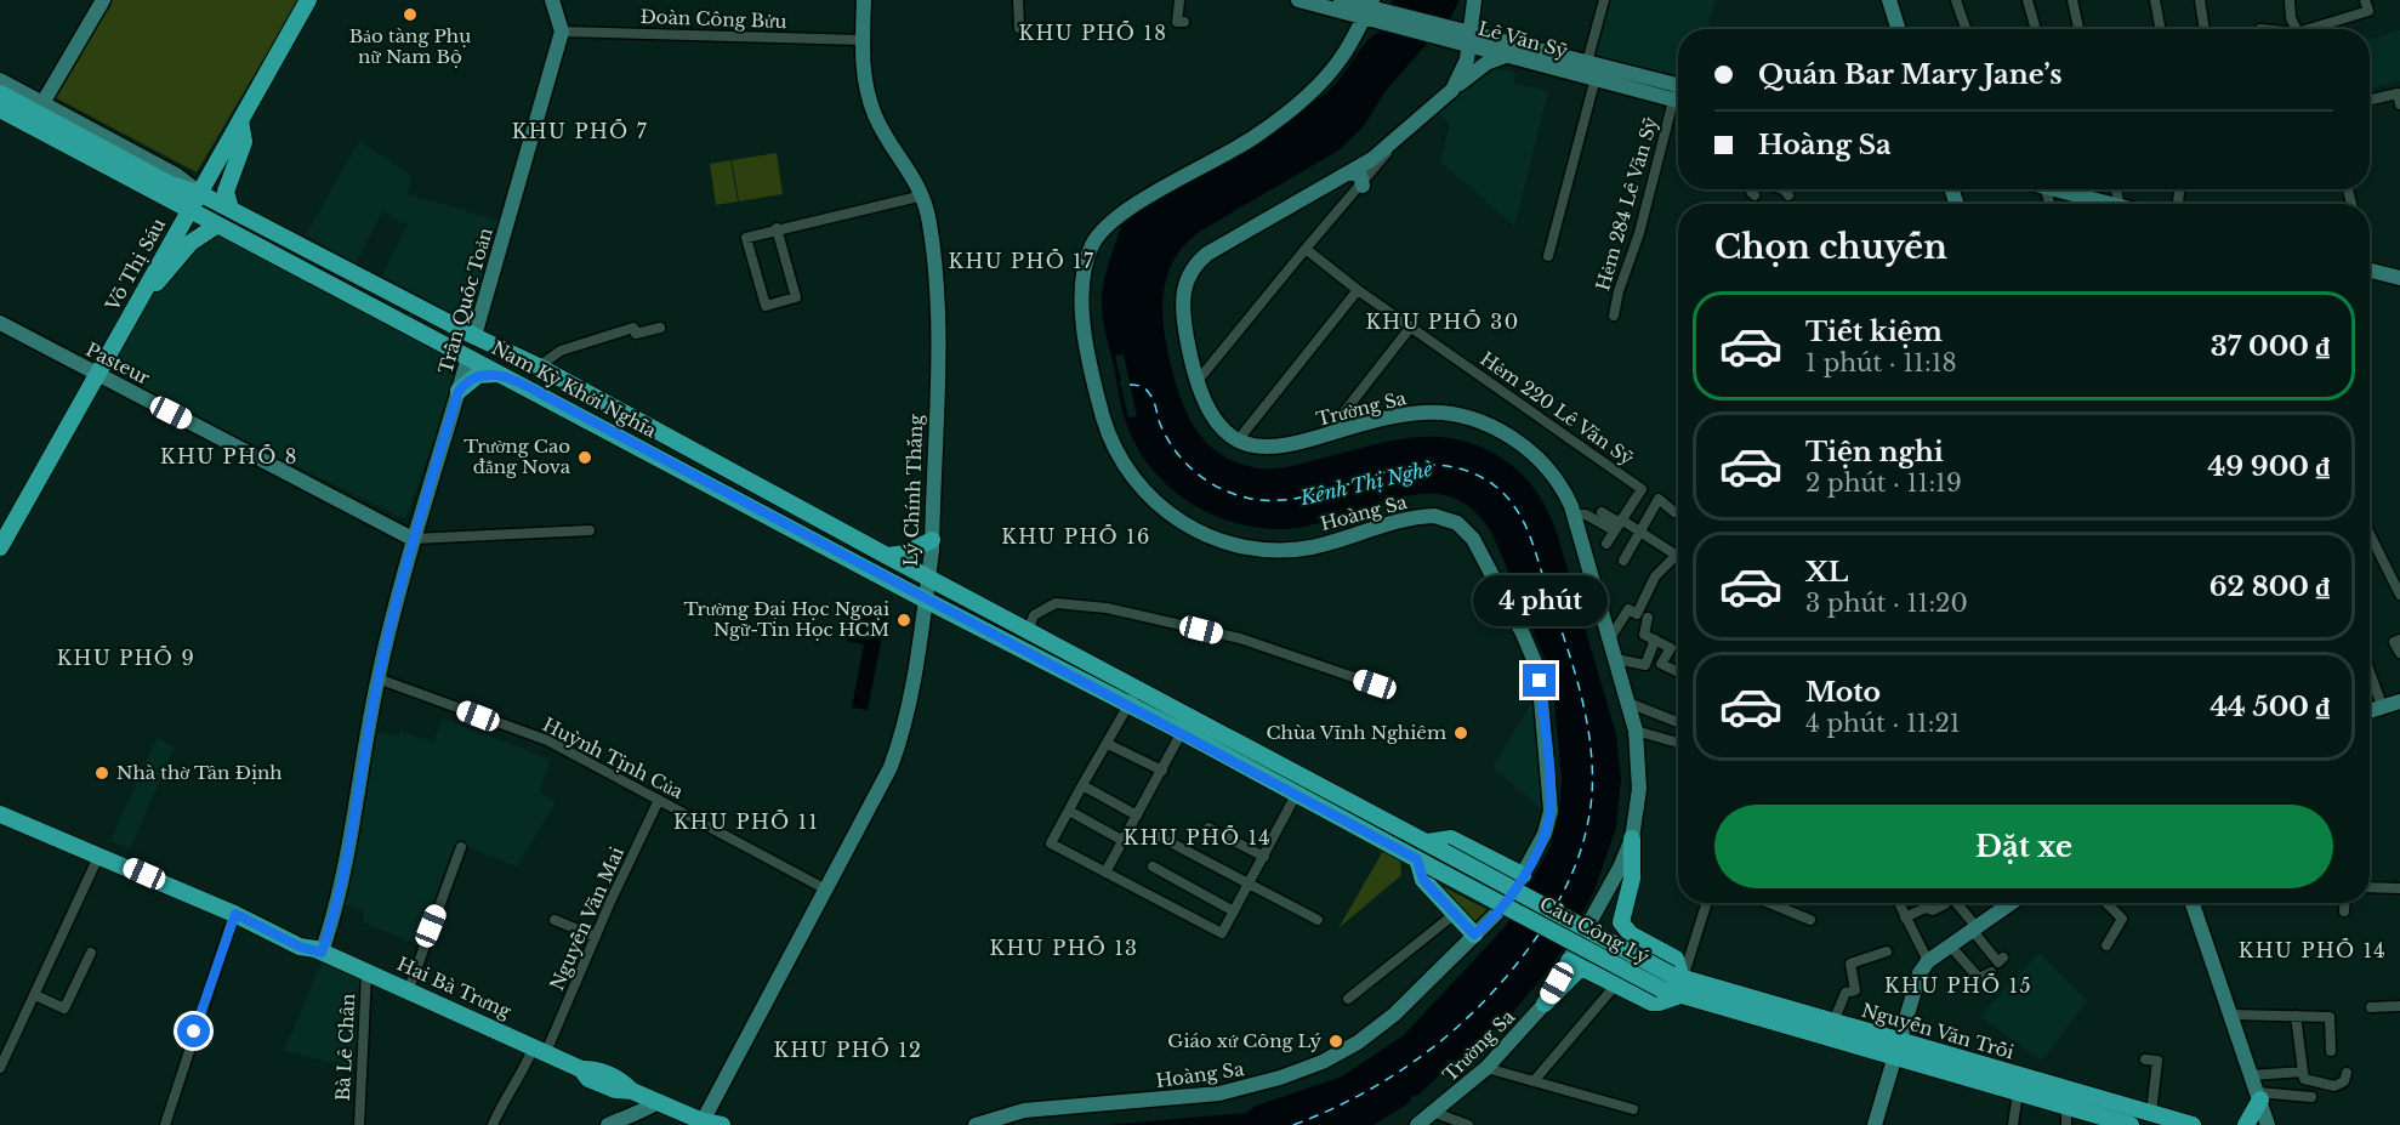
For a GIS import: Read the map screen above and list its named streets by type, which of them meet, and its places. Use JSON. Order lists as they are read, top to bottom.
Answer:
{
  "streets": {
    "main road": [
      "Võ Thị Sáu",
      "Nam Kỳ Khởi Nghĩa",
      "Cầu Công Lý",
      "Hai Bà Trưng",
      "Nguyễn Văn Trỗi"
    ],
    "street": [
      "Đoàn Công Bửu",
      "Lê Văn Sỹ",
      "Hẻm 284 Lê Văn Sỹ",
      "Trần Quốc Toản",
      "Pasteur",
      "Trường Sa",
      "Hẻm 220 Lê Văn Sỹ",
      "Lý Chính Thắng",
      "Hoàng Sa",
      "Huỳnh Tịnh Của",
      "Nguyễn Văn Mai",
      "Bà Lê Chân"
    ]
  },
  "crossings": [
    ["Đoàn Công Bửu", "Trần Quốc Toản"],
    ["Đoàn Công Bửu", "Lý Chính Thắng"],
    ["Võ Thị Sáu", "Pasteur"],
    ["Võ Thị Sáu", "Nam Kỳ Khởi Nghĩa"],
    ["Trần Quốc Toản", "Pasteur"],
    ["Trần Quốc Toản", "Nam Kỳ Khởi Nghĩa"],
    ["Trần Quốc Toản", "Huỳnh Tịnh Của"],
    ["Trần Quốc Toản", "Hai Bà Trưng"],
    ["Nam Kỳ Khởi Nghĩa", "Lý Chính Thắng"],
    ["Nam Kỳ Khởi Nghĩa", "Cầu Công Lý"],
    ["Lý Chính Thắng", "Huỳnh Tịnh Của"],
    ["Lý Chính Thắng", "Hai Bà Trưng"],
    ["Huỳnh Tịnh Của", "Nguyễn Văn Mai"],
    ["Nguyễn Văn Mai", "Hai Bà Trưng"],
    ["Cầu Công Lý", "Nguyễn Văn Trỗi"],
    ["Hai Bà Trưng", "Bà Lê Chân"]
  ],
  "districts": [
    "KHU PHỐ 18",
    "KHU PHỐ 7",
    "KHU PHỐ 17",
    "KHU PHỐ 30",
    "KHU PHỐ 8",
    "KHU PHỐ 16",
    "KHU PHỐ 9",
    "KHU PHỐ 11",
    "KHU PHỐ 14",
    "KHU PHỐ 13",
    "KHU PHỐ 14",
    "KHU PHỐ 15",
    "KHU PHỐ 12"
  ],
  "water": ["Kênh Thị Nghè"],
  "places": [
    "Bảo tàng Phụ nữ Nam Bộ",
    "Trường Cao đẳng Nova",
    "Trường Đại Học Ngoại Ngữ-Tin Học HCM",
    "Chùa Vĩnh Nghiêm",
    "Nhà thờ Tân Định",
    "Giáo xứ Công Lý"
  ],
  "page": {
    "banner": ["Quán Bar Mary Jane’s", "Hoàng Sa"],
    "heading": "Chọn chuyến",
    "list": [
      {
        "name": "Tiết kiệm",
        "note": "1 phút · 11:18",
        "value": "37 000 ₫"
      },
      {
        "name": "Tiện nghi",
        "note": "2 phút · 11:19",
        "value": "49 900 ₫"
      },
      {
        "name": "XL",
        "note": "3 phút · 11:20",
        "value": "62 800 ₫"
      },
      {
        "name": "Moto",
        "note": "4 phút · 11:21",
        "value": "44 500 ₫"
      }
    ],
    "bubble": "4 phút",
    "buttons": "Đặt xe"
  }
}
